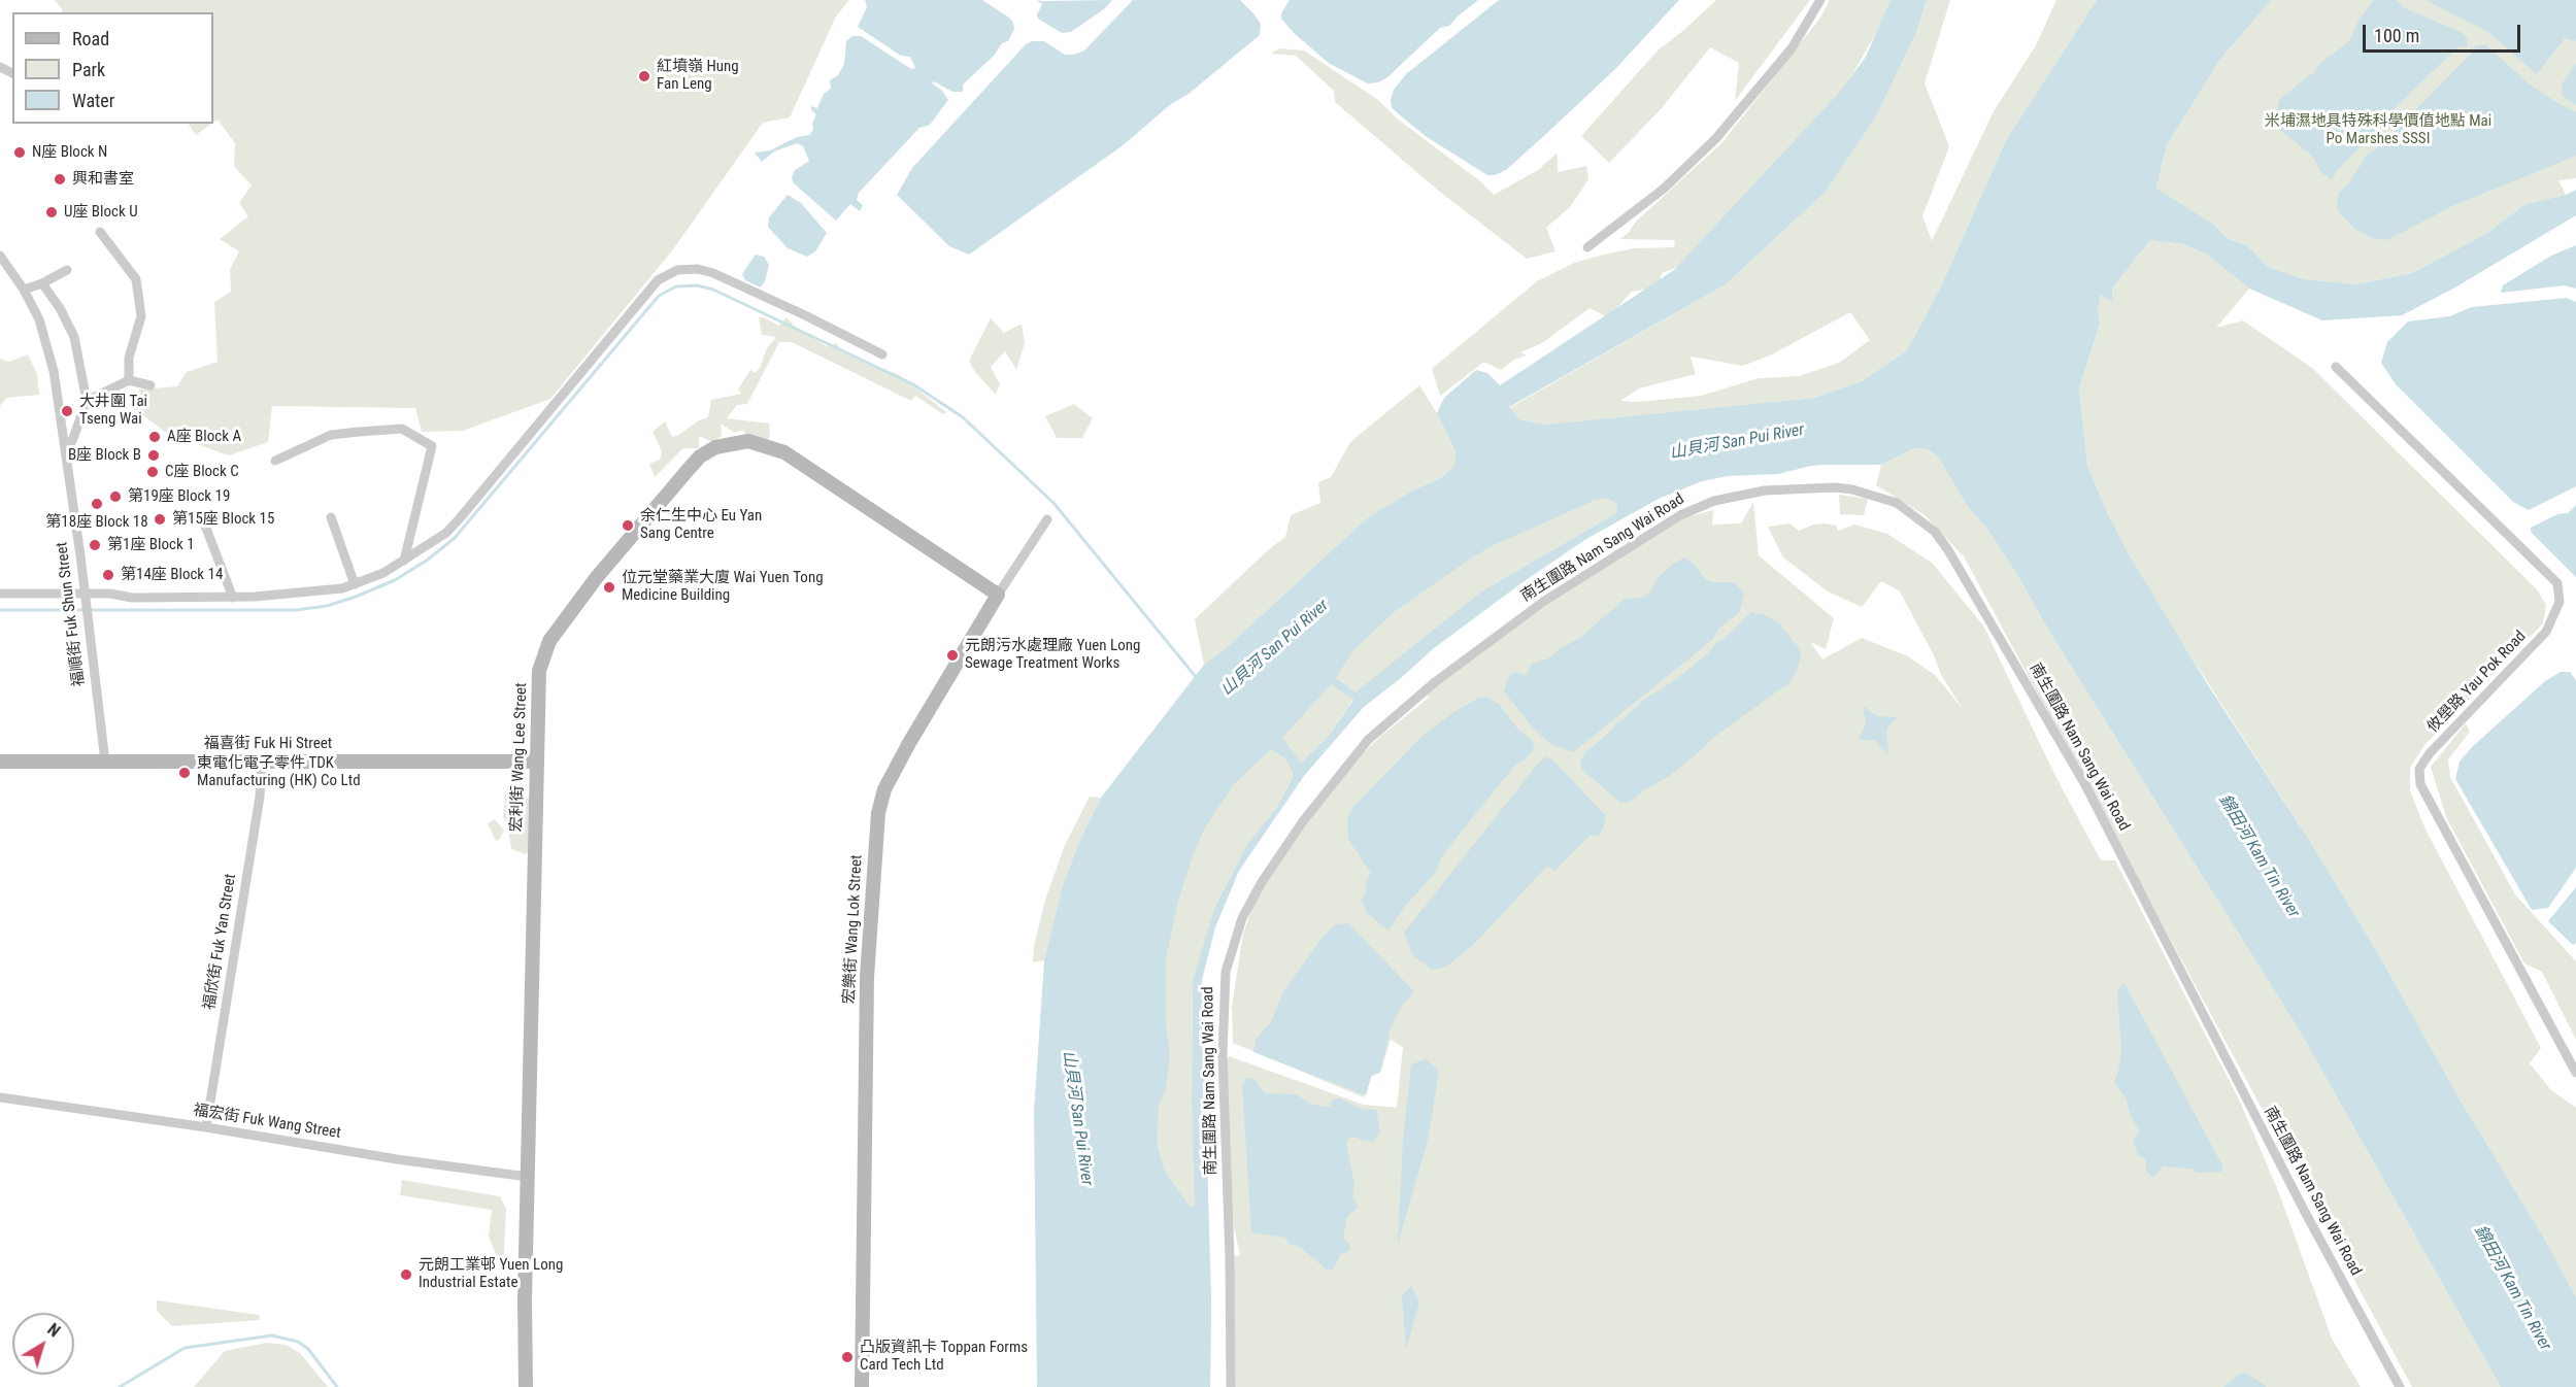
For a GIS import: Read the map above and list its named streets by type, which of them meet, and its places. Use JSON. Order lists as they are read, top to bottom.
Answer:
{
  "streets": {
    "street": [
      "南生圍路 Nam Sang Wai Road",
      "福順街 Fuk Shun Street",
      "攸壆路 Yau Pok Road",
      "福喜街 Fuk Hi Street",
      "宏利街 Wang Lee Street",
      "宏樂街 Wang Lok Street",
      "福欣街 Fuk Yan Street",
      "福宏街 Fuk Wang Street"
    ]
  },
  "crossings": [
    ["福順街 Fuk Shun Street", "福喜街 Fuk Hi Street"],
    ["福喜街 Fuk Hi Street", "宏利街 Wang Lee Street"],
    ["福喜街 Fuk Hi Street", "福欣街 Fuk Yan Street"],
    ["宏利街 Wang Lee Street", "宏樂街 Wang Lok Street"],
    ["宏利街 Wang Lee Street", "福宏街 Fuk Wang Street"],
    ["福欣街 Fuk Yan Street", "福宏街 Fuk Wang Street"]
  ],
  "water": ["山貝河 San Pui River", "錦田河 Kam Tin River"],
  "parks": ["米埔濕地具特殊科學價值地點 Mai Po Marshes SSSI"],
  "places": [
    "紅墳嶺 Hung Fan Leng",
    "N座 Block N",
    "興和書室",
    "U座 Block U",
    "大井圍 Tai Tseng Wai",
    "A座 Block A",
    "B座 Block B",
    "C座 Block C",
    "第19座 Block 19",
    "第18座 Block 18",
    "第15座 Block 15",
    "余仁生中心 Eu Yan Sang Centre",
    "第1座 Block 1",
    "第14座 Block 14",
    "位元堂藥業大廈 Wai Yuen Tong Medicine Building",
    "元朗污水處理廠 Yuen Long Sewage Treatment Works",
    "東電化電子零件 TDK Manufacturing (HK) Co Ltd",
    "元朗工業邨 Yuen Long Industrial Estate",
    "凸版資訊卡 Toppan Forms Card Tech Ltd"
  ],
  "legend": ["Road", "Park", "Water"],
  "scale_bar": "100 m",
  "north": "top right"
}
